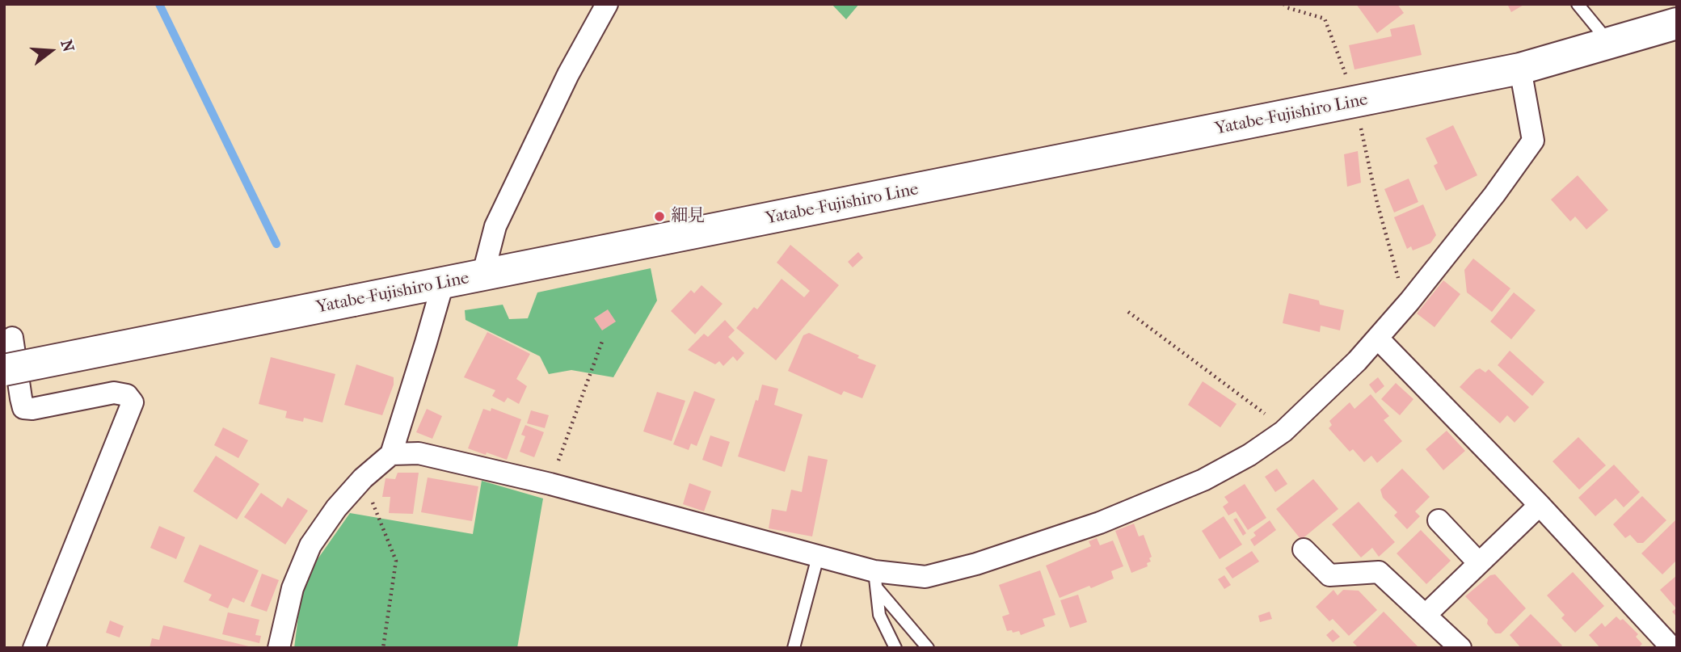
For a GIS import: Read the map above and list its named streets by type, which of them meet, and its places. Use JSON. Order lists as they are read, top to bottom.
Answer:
{
  "streets": {
    "main road": ["Yatabe-Fujishiro Line"]
  },
  "places": ["細見"],
  "north": "right"
}
